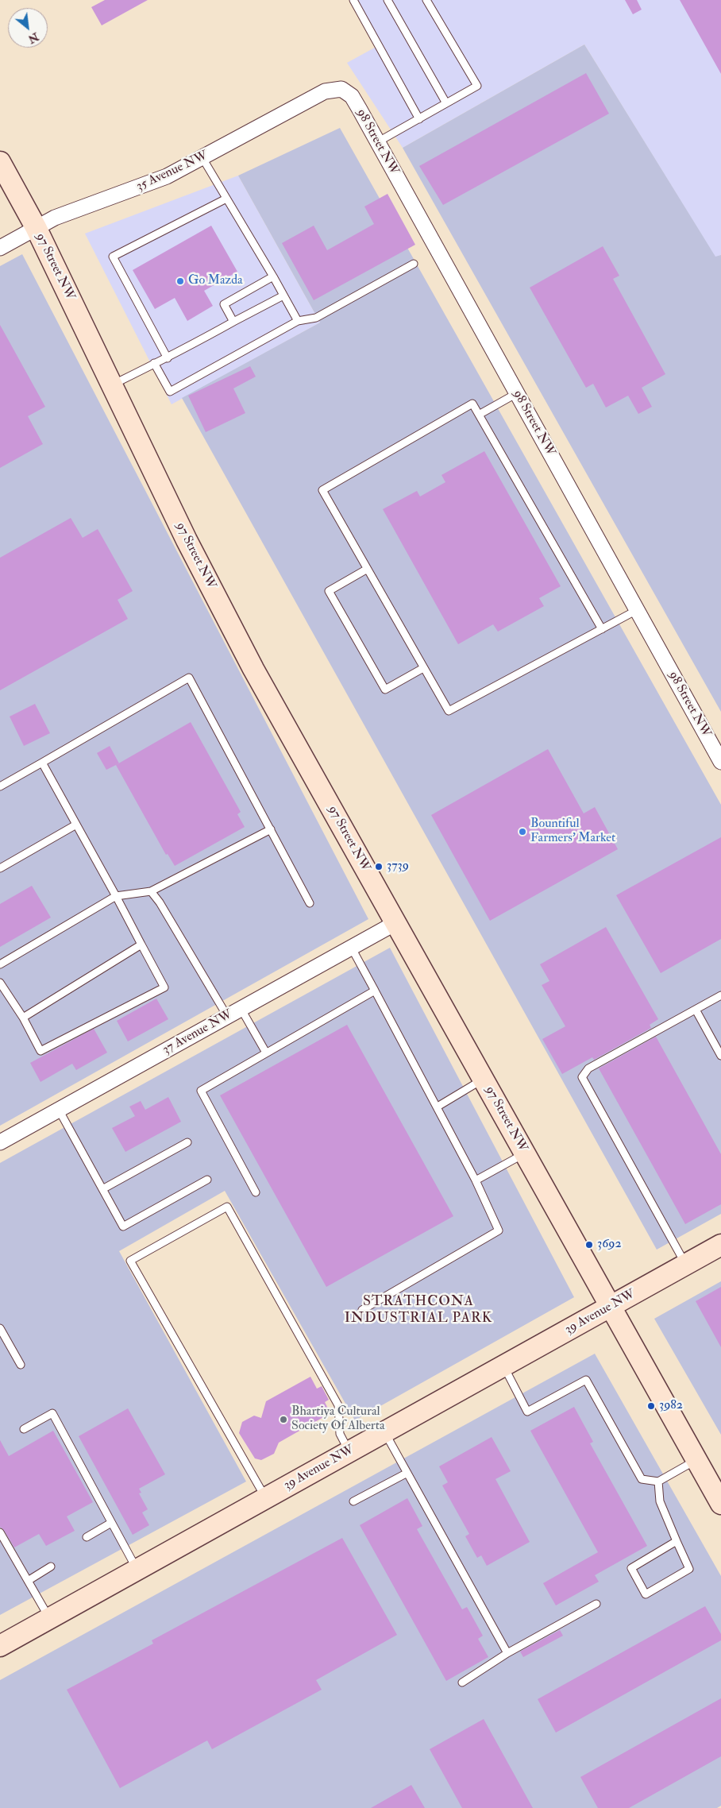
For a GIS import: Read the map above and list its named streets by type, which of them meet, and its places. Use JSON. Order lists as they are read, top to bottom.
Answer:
{
  "streets": {
    "street": [
      "98 Street NW",
      "35 Avenue NW",
      "97 Street NW",
      "37 Avenue NW",
      "39 Avenue NW"
    ]
  },
  "crossings": [
    ["98 Street NW", "35 Avenue NW"],
    ["35 Avenue NW", "97 Street NW"],
    ["97 Street NW", "37 Avenue NW"],
    ["97 Street NW", "39 Avenue NW"]
  ],
  "districts": ["STRATHCONA INDUSTRIAL PARK"],
  "places": [
    "Go Mazda",
    "Bountiful Farmers' Market",
    "3739",
    "3692",
    "3982",
    "Bhartiya Cultural Society Of Alberta"
  ],
  "north": "bottom right"
}
